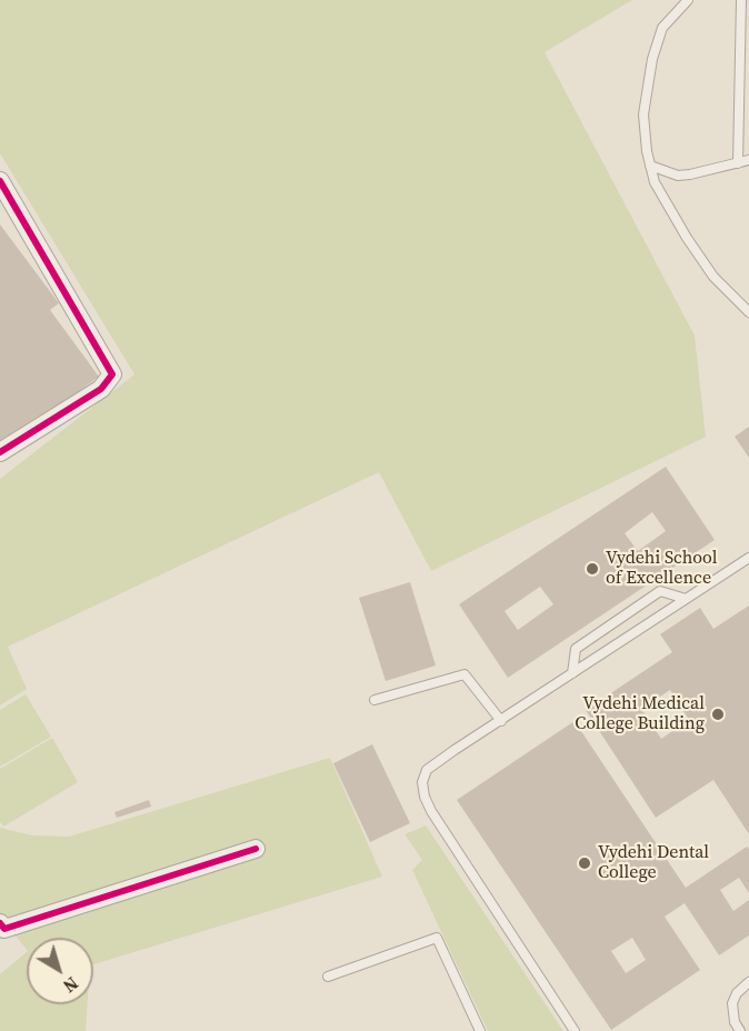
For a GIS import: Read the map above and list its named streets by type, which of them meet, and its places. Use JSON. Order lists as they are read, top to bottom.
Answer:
{
  "places": ["Vydehi School of Excellence", "Vydehi Medical College Building", "Vydehi Dental College"],
  "north": "bottom right"
}
